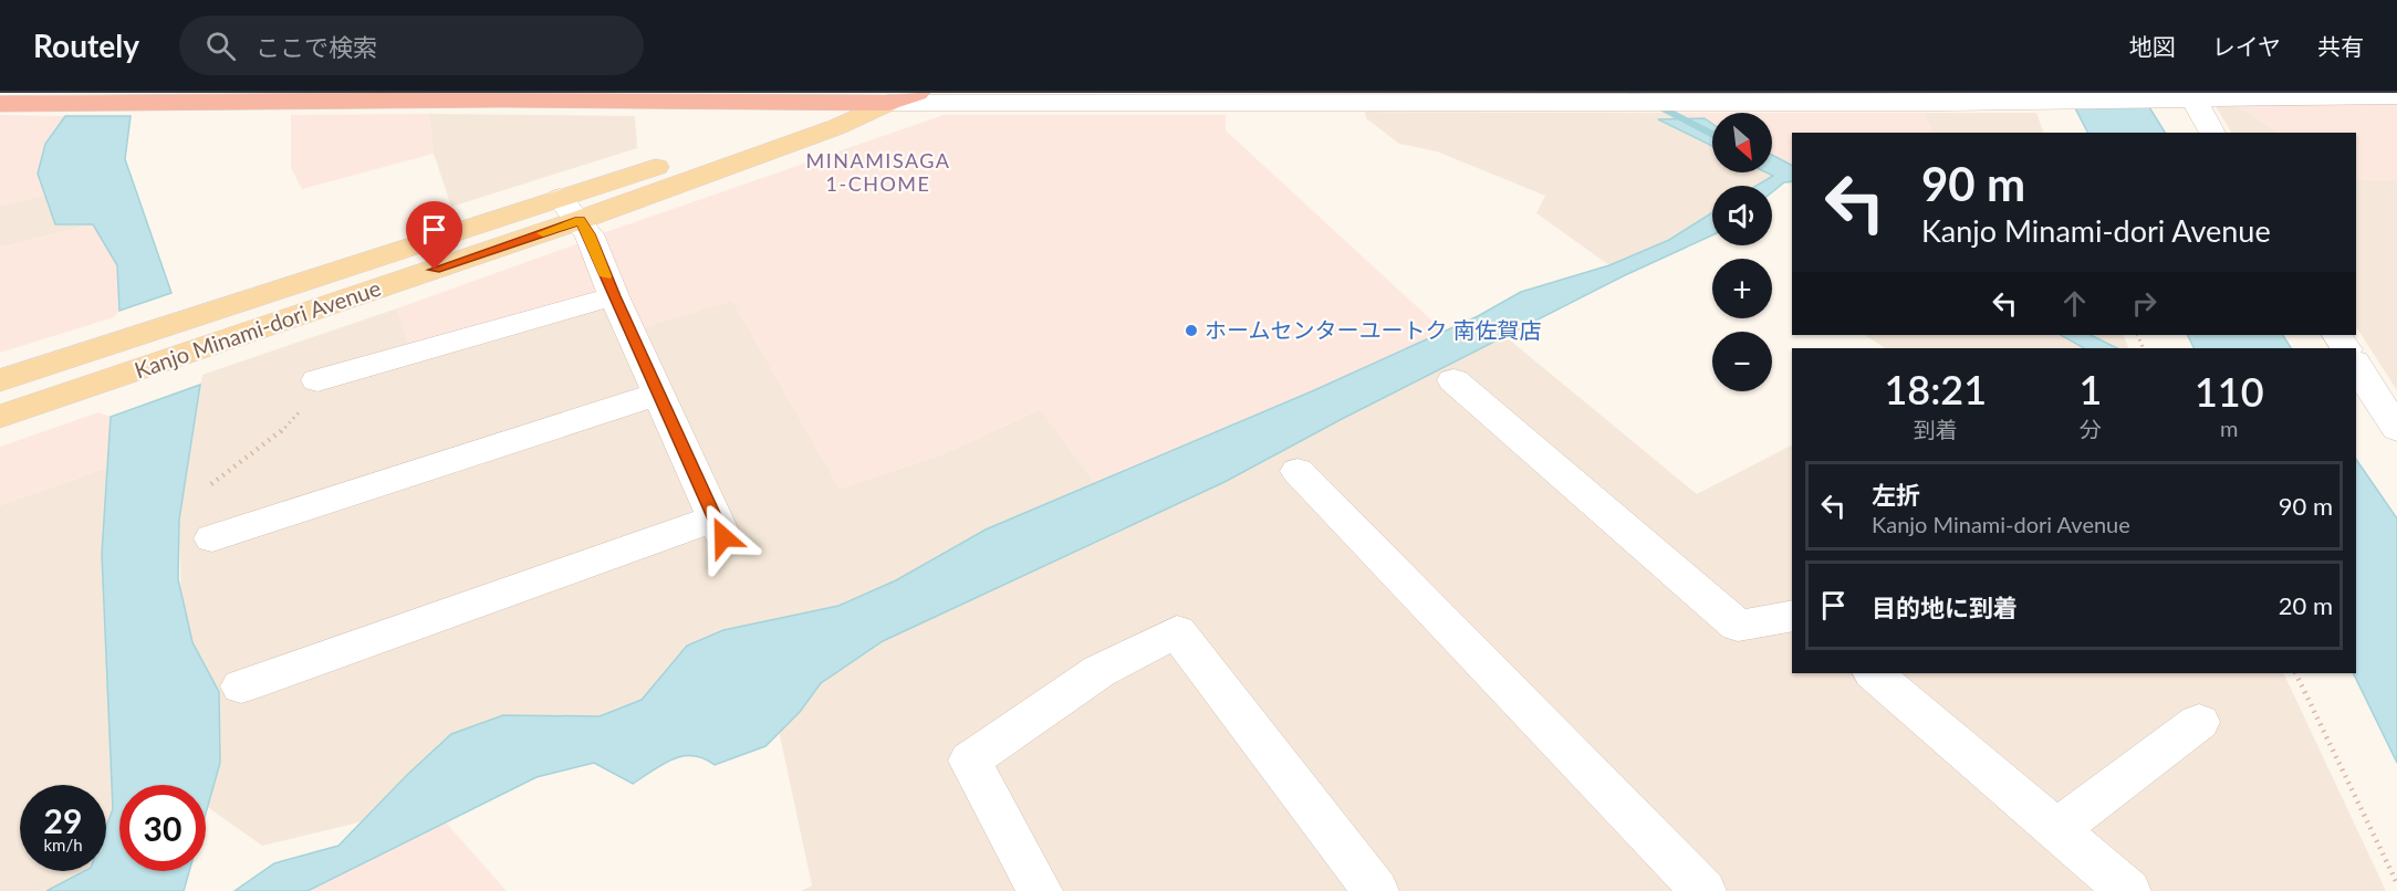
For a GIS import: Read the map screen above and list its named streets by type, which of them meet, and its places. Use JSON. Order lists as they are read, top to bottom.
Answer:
{
  "streets": {
    "highway": ["Kanjo Minami-dori Avenue"]
  },
  "districts": ["MINAMISAGA 1-CHOME"],
  "places": ["ホームセンターユートク 南佐賀店"],
  "north": "bottom right",
  "page": {
    "header": "Routely",
    "search": "ここで検索",
    "nav": ["地図", "レイヤ", "共有"],
    "map_buttons": ["+", "−"],
    "turn": ["90 m", "Kanjo Minami-dori Avenue"],
    "eta": [
      "18:21",
      "到着",
      "1",
      "分",
      "110",
      "m"
    ],
    "list": [
      {
        "name": "左折",
        "note": "Kanjo Minami-dori Avenue",
        "value": "90 m"
      },
      {
        "name": "目的地に到着",
        "value": "20 m"
      }
    ],
    "speed": "29 km/h",
    "limit": "30"
  }
}
